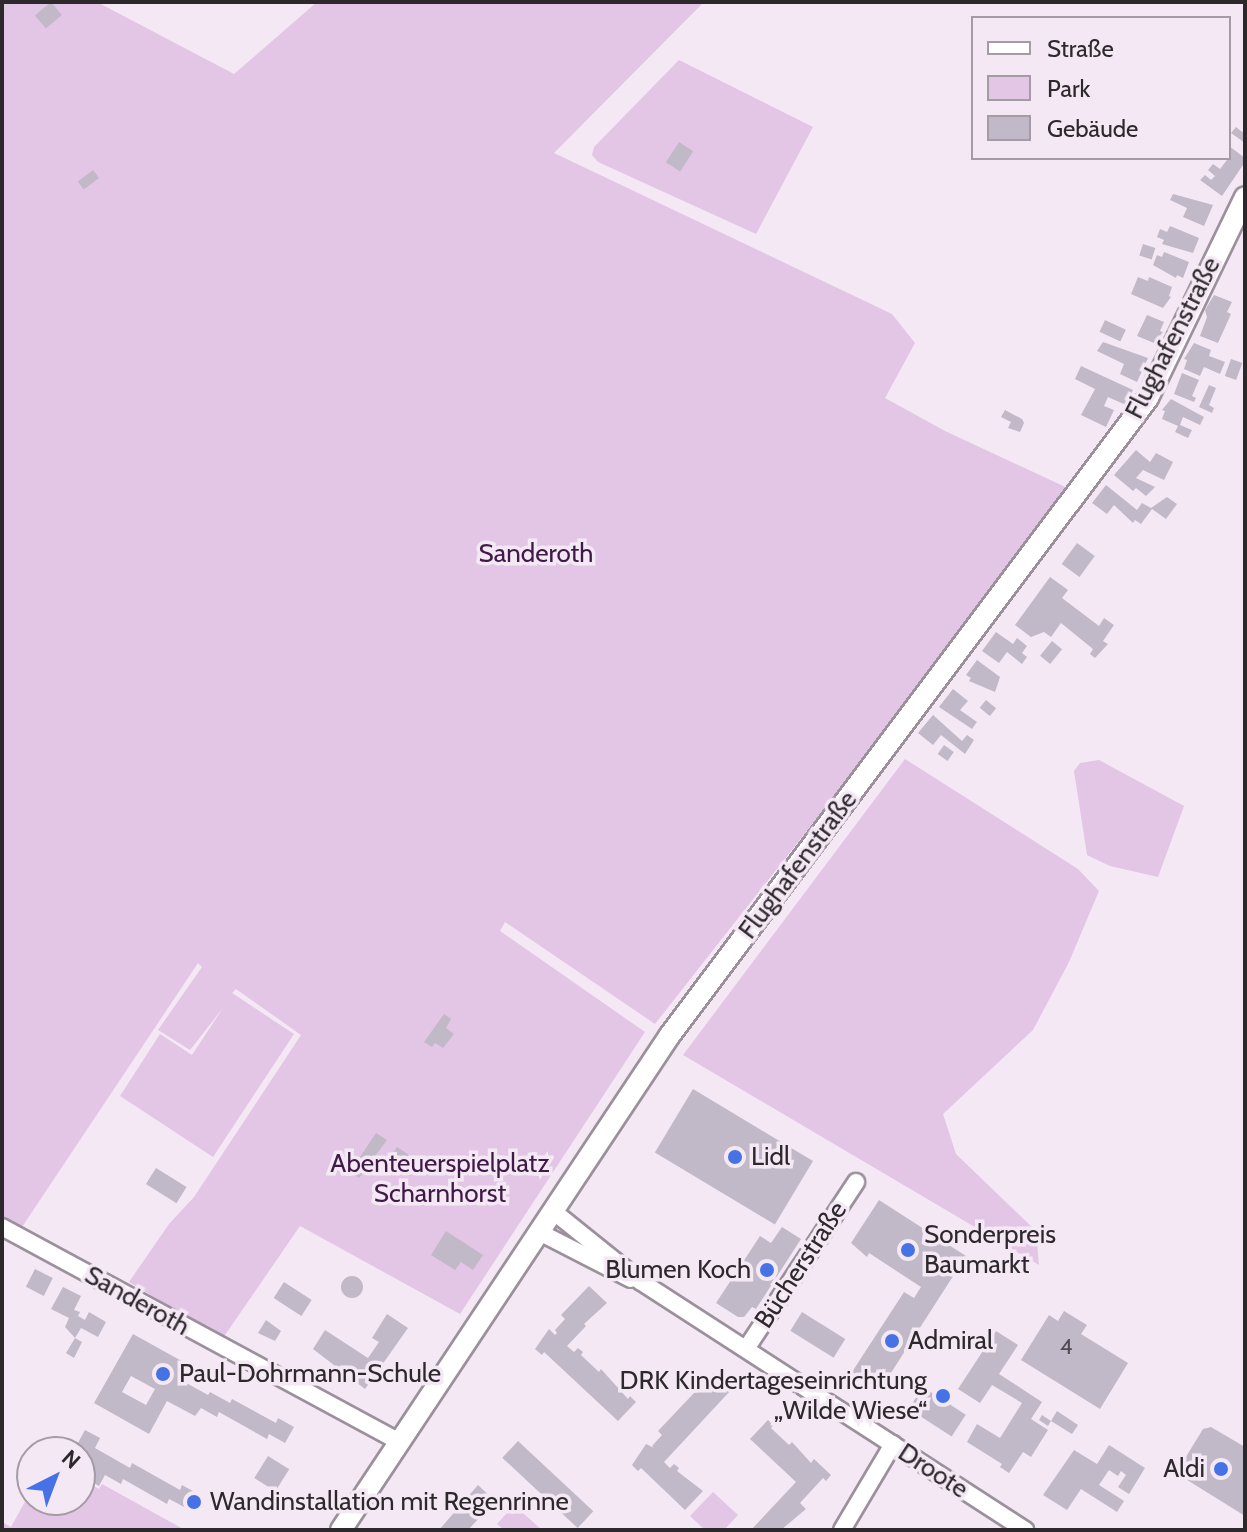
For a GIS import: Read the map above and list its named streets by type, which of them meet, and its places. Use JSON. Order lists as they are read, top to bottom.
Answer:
{
  "streets": {
    "main road": ["Flughafenstraße"],
    "street": ["Bücherstraße", "Sanderoth", "Droote"]
  },
  "crossings": [
    ["Flughafenstraße", "Sanderoth"],
    ["Flughafenstraße", "Droote"],
    ["Bücherstraße", "Droote"]
  ],
  "parks": ["Sanderoth", "Abenteuerspielplatz Scharnhorst"],
  "places": [
    "Lidl",
    "Sonderpreis Baumarkt",
    "Blumen Koch",
    "Admiral",
    "Paul-Dohrmann-Schule",
    "DRK Kindertageseinrichtung „Wilde Wiese“",
    "Aldi",
    "Wandinstallation mit Regenrinne"
  ],
  "house_numbers": ["4"],
  "legend": ["Straße", "Park", "Gebäude"],
  "north": "top right"
}
